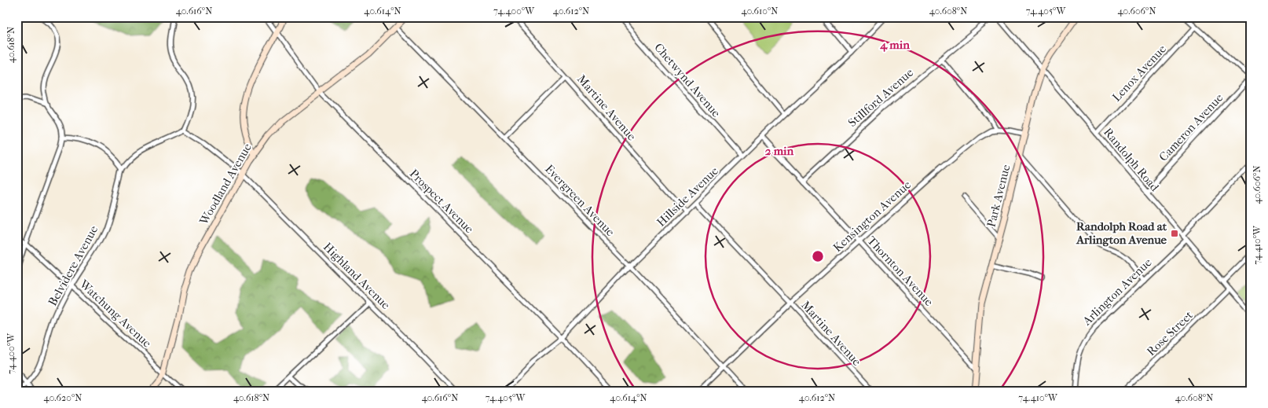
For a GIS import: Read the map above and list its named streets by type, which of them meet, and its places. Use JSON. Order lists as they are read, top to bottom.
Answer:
{
  "streets": {
    "street": [
      "Lenox Avenue",
      "Chetwynd Avenue",
      "Stillford Avenue",
      "Martine Avenue",
      "Cameron Avenue",
      "Randolph Road",
      "Woodland Avenue",
      "Park Avenue",
      "Hillside Avenue",
      "Evergreen Avenue",
      "Prospect Avenue",
      "Kensington Avenue",
      "Belvidere Avenue",
      "Thornton Avenue",
      "Highland Avenue",
      "Arlington Avenue",
      "Watchung Avenue",
      "Rose Street"
    ]
  },
  "crossings": [
    ["Lenox Avenue", "Randolph Road"],
    ["Chetwynd Avenue", "Hillside Avenue"],
    ["Stillford Avenue", "Thornton Avenue"],
    ["Martine Avenue", "Hillside Avenue"],
    ["Martine Avenue", "Kensington Avenue"],
    ["Cameron Avenue", "Randolph Road"],
    ["Randolph Road", "Park Avenue"],
    ["Randolph Road", "Arlington Avenue"],
    ["Randolph Road", "Rose Street"],
    ["Woodland Avenue", "Evergreen Avenue"],
    ["Woodland Avenue", "Prospect Avenue"],
    ["Woodland Avenue", "Highland Avenue"],
    ["Woodland Avenue", "Watchung Avenue"],
    ["Park Avenue", "Thornton Avenue"],
    ["Hillside Avenue", "Evergreen Avenue"],
    ["Hillside Avenue", "Prospect Avenue"],
    ["Hillside Avenue", "Thornton Avenue"],
    ["Evergreen Avenue", "Kensington Avenue"],
    ["Kensington Avenue", "Thornton Avenue"],
    ["Belvidere Avenue", "Watchung Avenue"]
  ],
  "places": {
    "transit": ["Randolph Road at Arlington Avenue"]
  },
  "coordinates": [
    "40.616°N",
    "40.614°N",
    "74.400°W",
    "40.612°N",
    "40.610°N",
    "40.608°N",
    "74.405°W",
    "40.606°N",
    "40.618°N",
    "74.410°W",
    "40.620°N"
  ],
  "rings": ["4 min", "2 min"]
}
